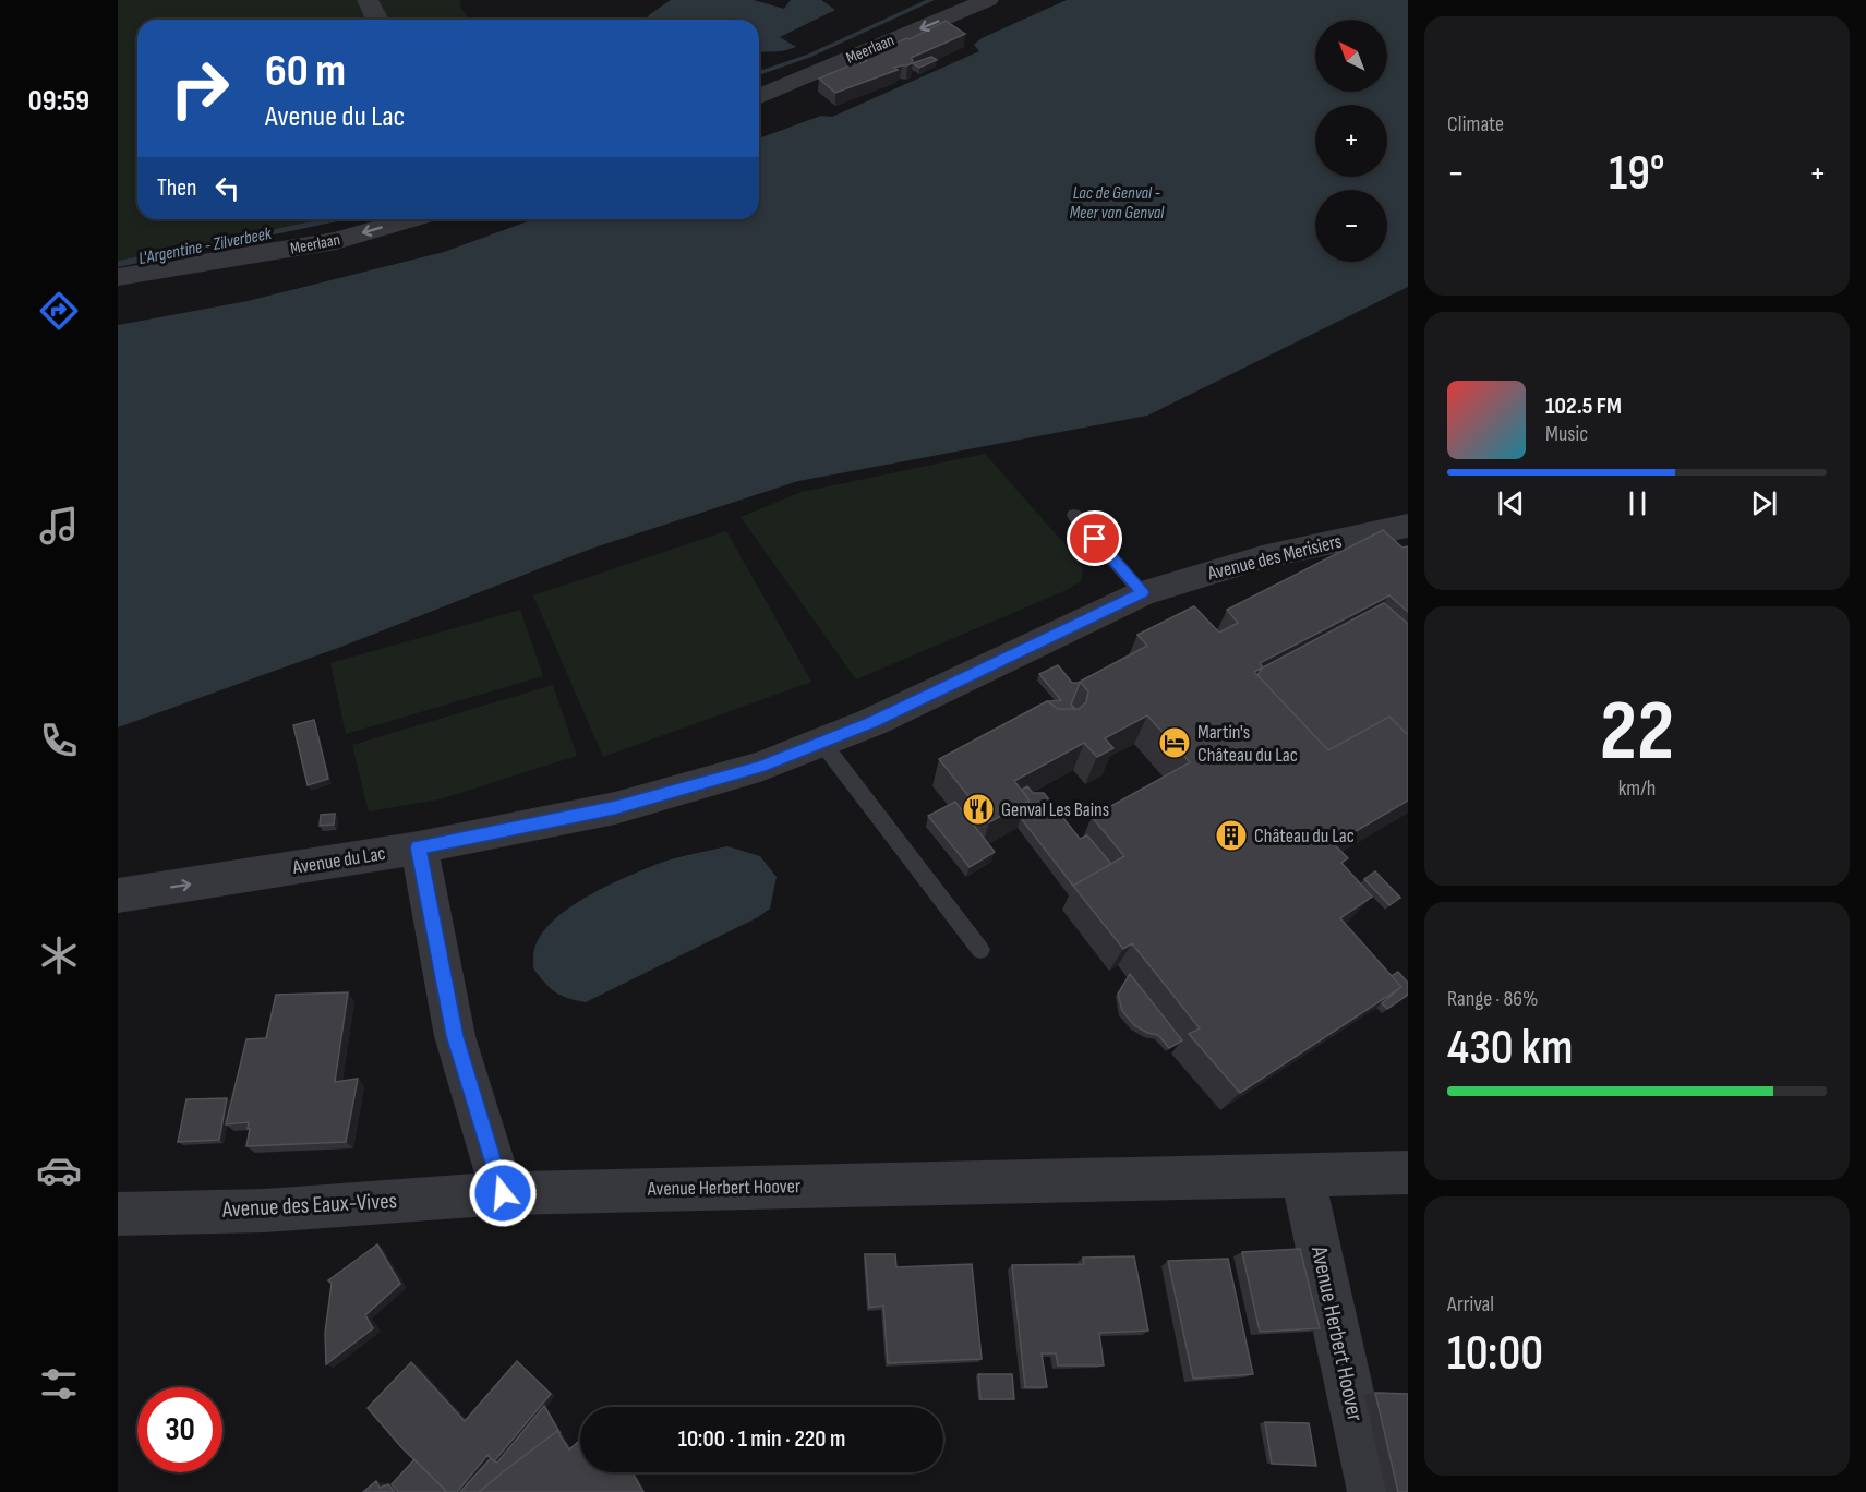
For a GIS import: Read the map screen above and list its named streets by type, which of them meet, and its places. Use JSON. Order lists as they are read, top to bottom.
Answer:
{
  "streets": {
    "street": [
      "Meerlaan",
      "Avenue des Merisiers",
      "Avenue du Lac",
      "Avenue Herbert Hoover",
      "Avenue des Eaux-Vives"
    ]
  },
  "crossings": [
    ["Avenue des Merisiers", "Avenue du Lac"],
    ["Avenue Herbert Hoover", "Avenue des Eaux-Vives"]
  ],
  "one_way": ["Meerlaan"],
  "water": ["Lac de Genval - Meer van Genval", "L'Argentine - Zilverbeek"],
  "places": {
    "hotel": ["Martin's Château du Lac"],
    "restaurant": ["Genval Les Bains"],
    "building": ["Château du Lac"]
  },
  "north": "top left",
  "page": {
    "tabs": "09:59",
    "tile": [
      "Climate",
      ["22", "km/h"],
      ["Range · 86%", "430 km"],
      ["Arrival", "10:00"]
    ],
    "map_buttons": ["+", "−"],
    "turn": ["60 m", "Avenue du Lac"],
    "heat": ["−", "19°", "+"],
    "then": "Then",
    "song": ["102.5 FM", "Music"],
    "limit": "30",
    "trip": "10:00 · 1 min · 220 m"
  }
}
